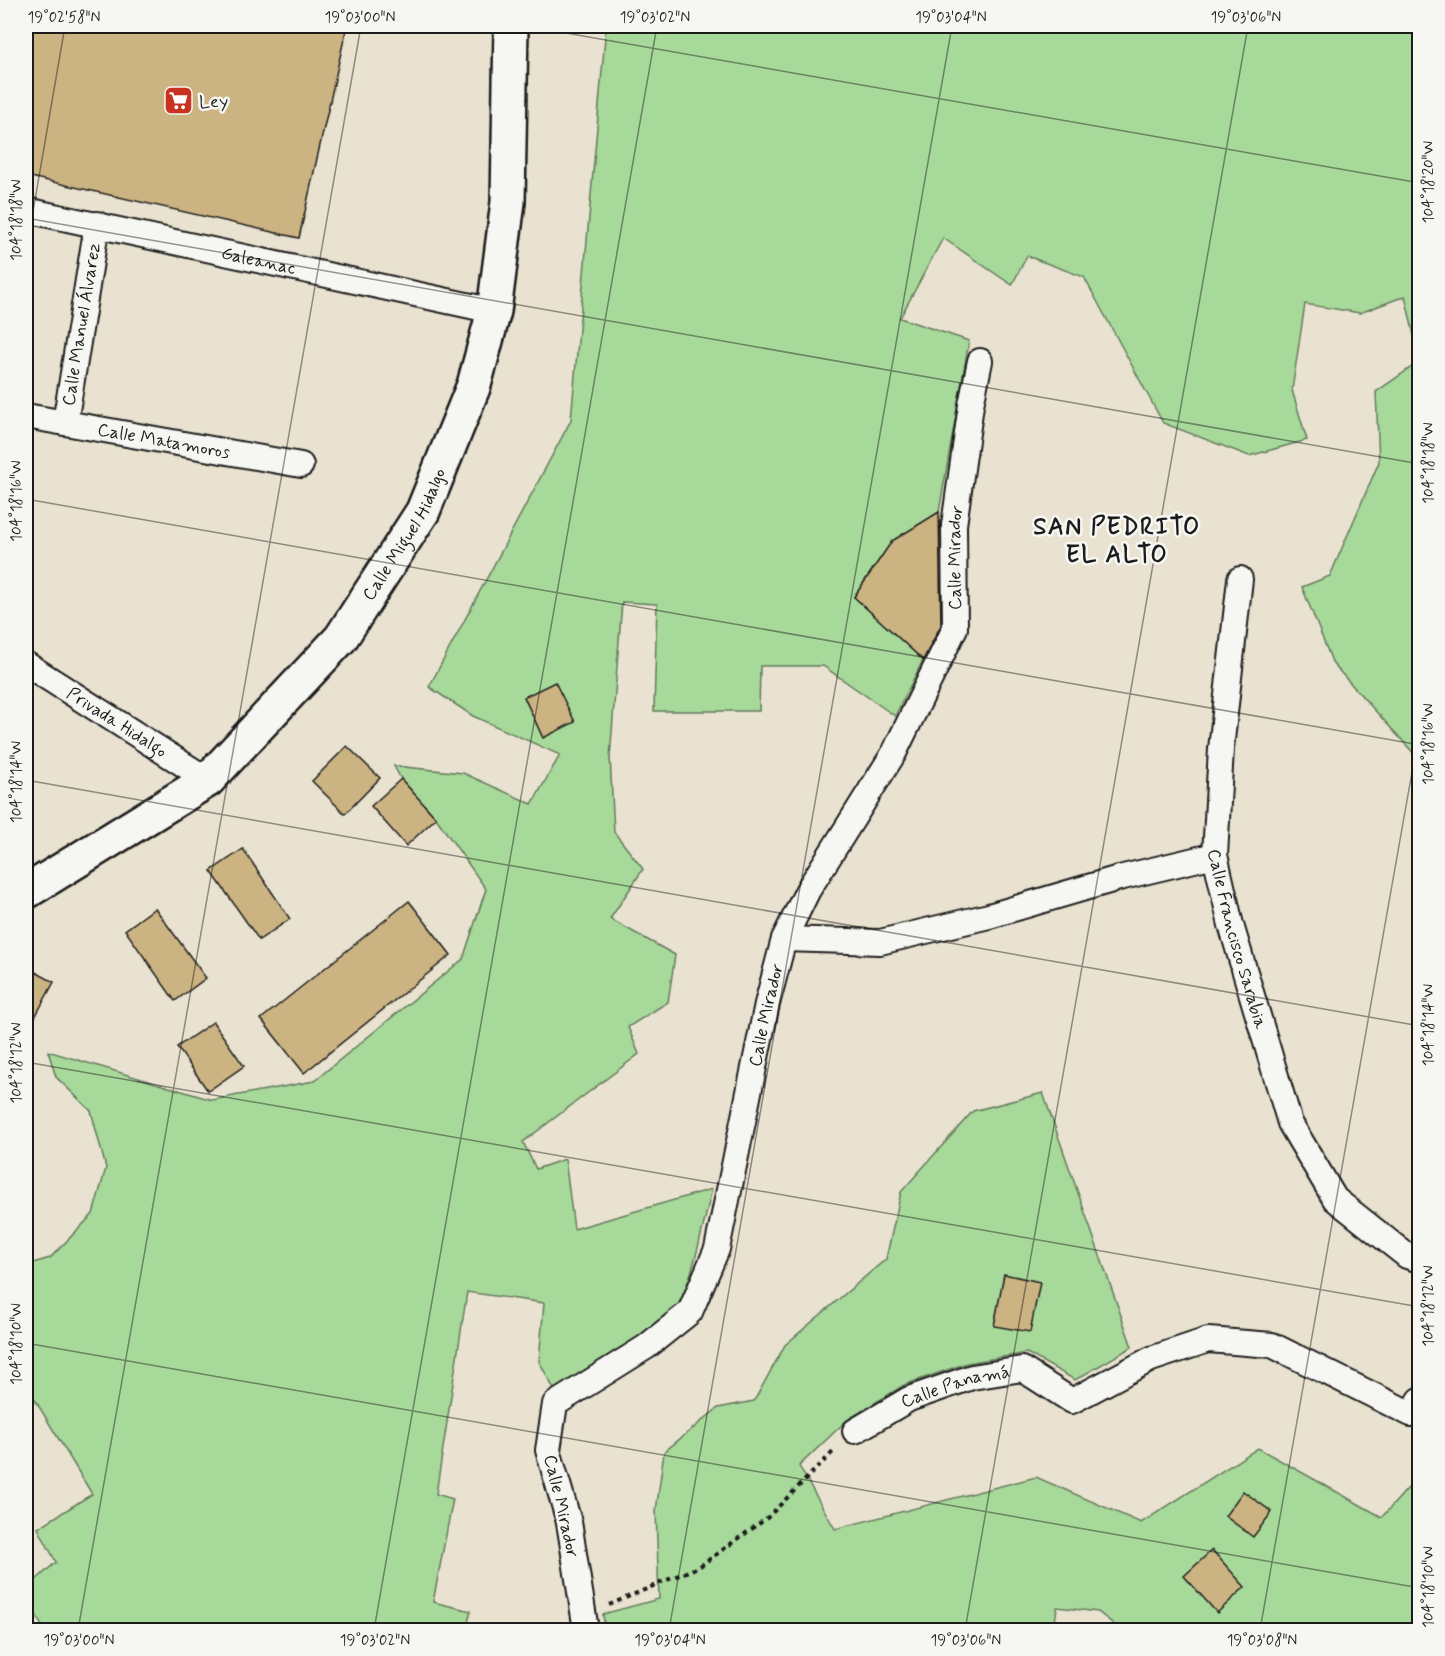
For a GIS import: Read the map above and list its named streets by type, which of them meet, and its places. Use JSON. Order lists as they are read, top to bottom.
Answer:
{
  "streets": {
    "main road": ["Calle Miguel Hidalgo"],
    "street": [
      "Galeanac",
      "Calle Manuel Álvarez",
      "Calle Matamoros",
      "Calle Mirador",
      "Privada Hidalgo",
      "Calle Francisco Sarabia",
      "Calle Panamá"
    ]
  },
  "crossings": [
    ["Galeanac", "Calle Manuel Álvarez"],
    ["Galeanac", "Calle Miguel Hidalgo"],
    ["Calle Manuel Álvarez", "Calle Matamoros"],
    ["Calle Miguel Hidalgo", "Privada Hidalgo"],
    ["Calle Mirador", "Calle Francisco Sarabia"]
  ],
  "districts": ["SAN PEDRITO EL ALTO"],
  "places": {
    "supermarket": ["Ley"]
  },
  "coordinates": [
    "19°02'58\"N",
    "19°03'00\"N",
    "19°03'02\"N",
    "19°03'04\"N",
    "19°03'06\"N",
    "104°18'20\"W",
    "104°18'18\"W",
    "104°18'16\"W",
    "104°18'14\"W",
    "104°18'12\"W",
    "104°18'10\"W",
    "19°03'08\"N"
  ]
}
